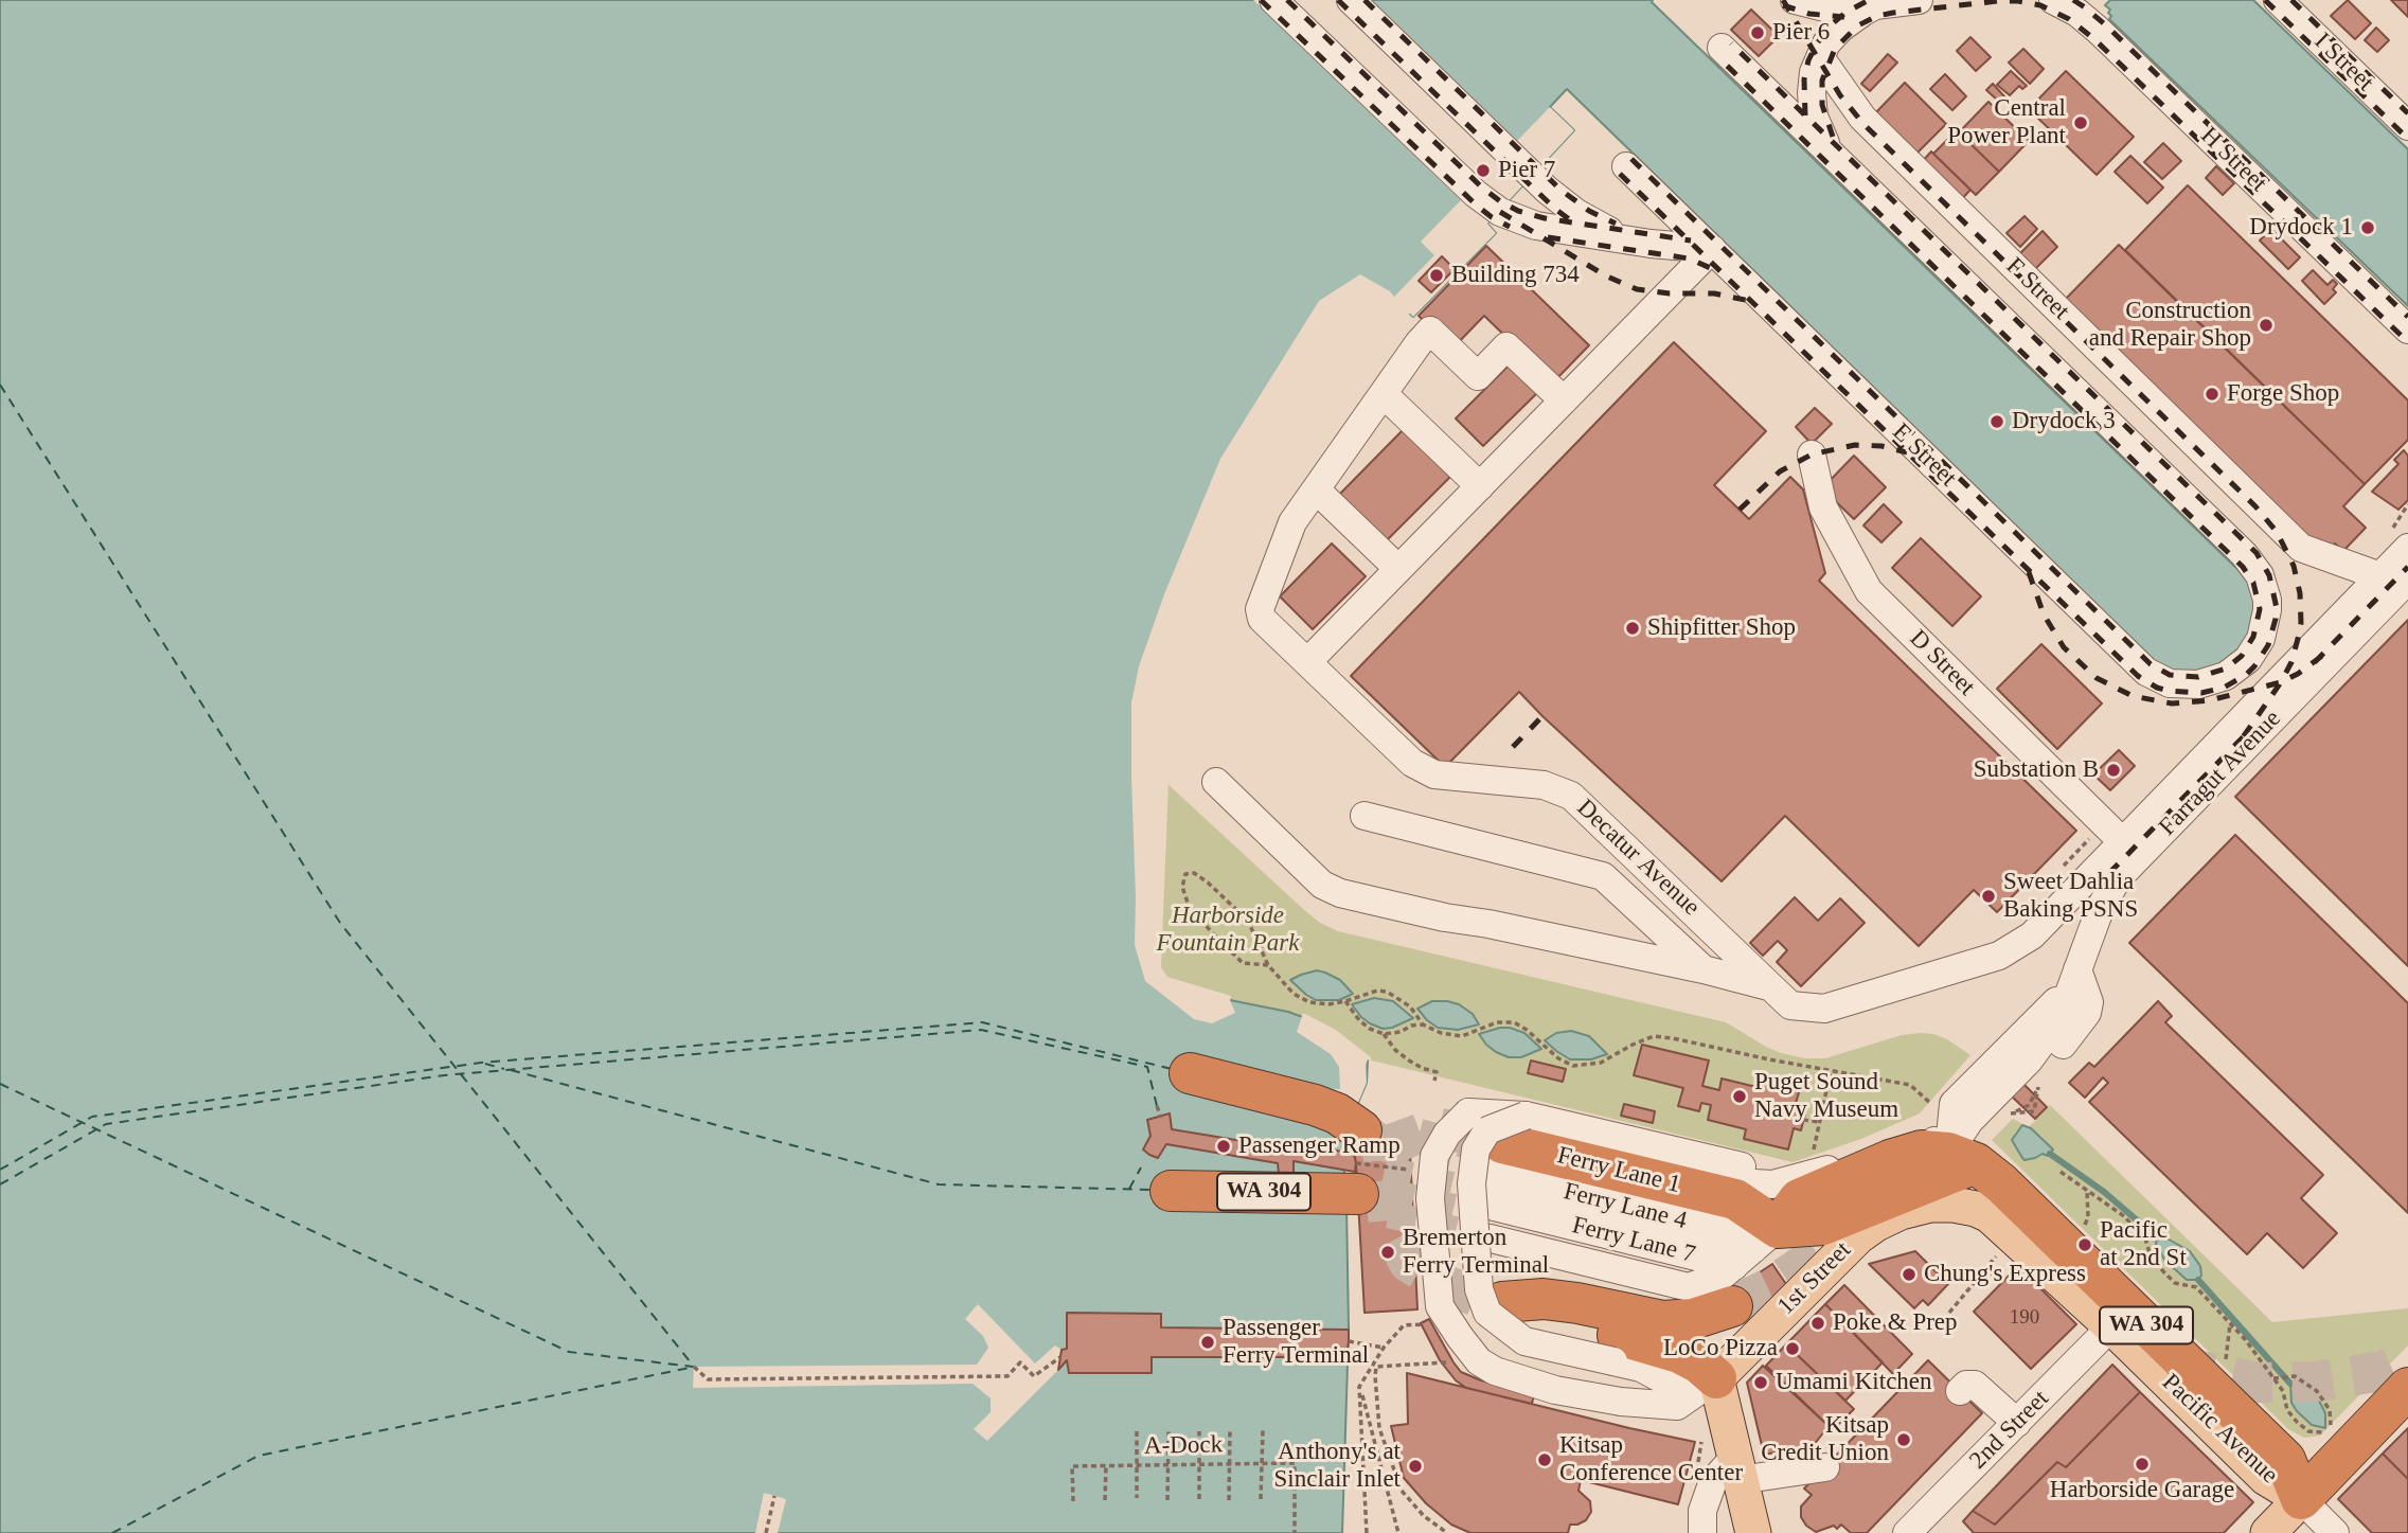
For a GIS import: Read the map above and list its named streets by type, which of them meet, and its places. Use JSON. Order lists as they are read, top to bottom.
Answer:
{
  "streets": {
    "highway": ["Ferry Lane 1", "WA 304", "Pacific Avenue"],
    "main road": ["1st Street"],
    "street": [
      "I Street",
      "H Street",
      "F Street",
      "E Street",
      "D Street",
      "Farragut Avenue",
      "Decatur Avenue",
      "2nd Street"
    ],
    "path": ["A-Dock"]
  },
  "crossings": [
    ["F Street", "Farragut Avenue"],
    ["D Street", "Farragut Avenue"],
    ["Farragut Avenue", "Decatur Avenue"],
    ["Farragut Avenue", "1st Street"],
    ["Farragut Avenue", "Pacific Avenue"],
    ["1st Street", "Pacific Avenue"],
    ["Pacific Avenue", "2nd Street"]
  ],
  "parks": ["Harborside Fountain Park"],
  "places": [
    "Pier 6",
    "Central Power Plant",
    "Pier 7",
    "Drydock 1",
    "Building 734",
    "Construction and Repair Shop",
    "Forge Shop",
    "Drydock 3",
    "Shipfitter Shop",
    "Substation B",
    "Sweet Dahlia Baking PSNS",
    "Puget Sound Navy Museum",
    "Passenger Ramp",
    "Pacific at 2nd St",
    "Bremerton Ferry Terminal",
    "Chung's Express",
    "Poke & Prep",
    "Passenger Ferry Terminal",
    "LoCo Pizza",
    "Umami Kitchen",
    "Kitsap Credit Union",
    "Kitsap Conference Center",
    "Harborside Garage",
    "Anthony's at Sinclair Inlet"
  ],
  "house_numbers": ["190"]
}
